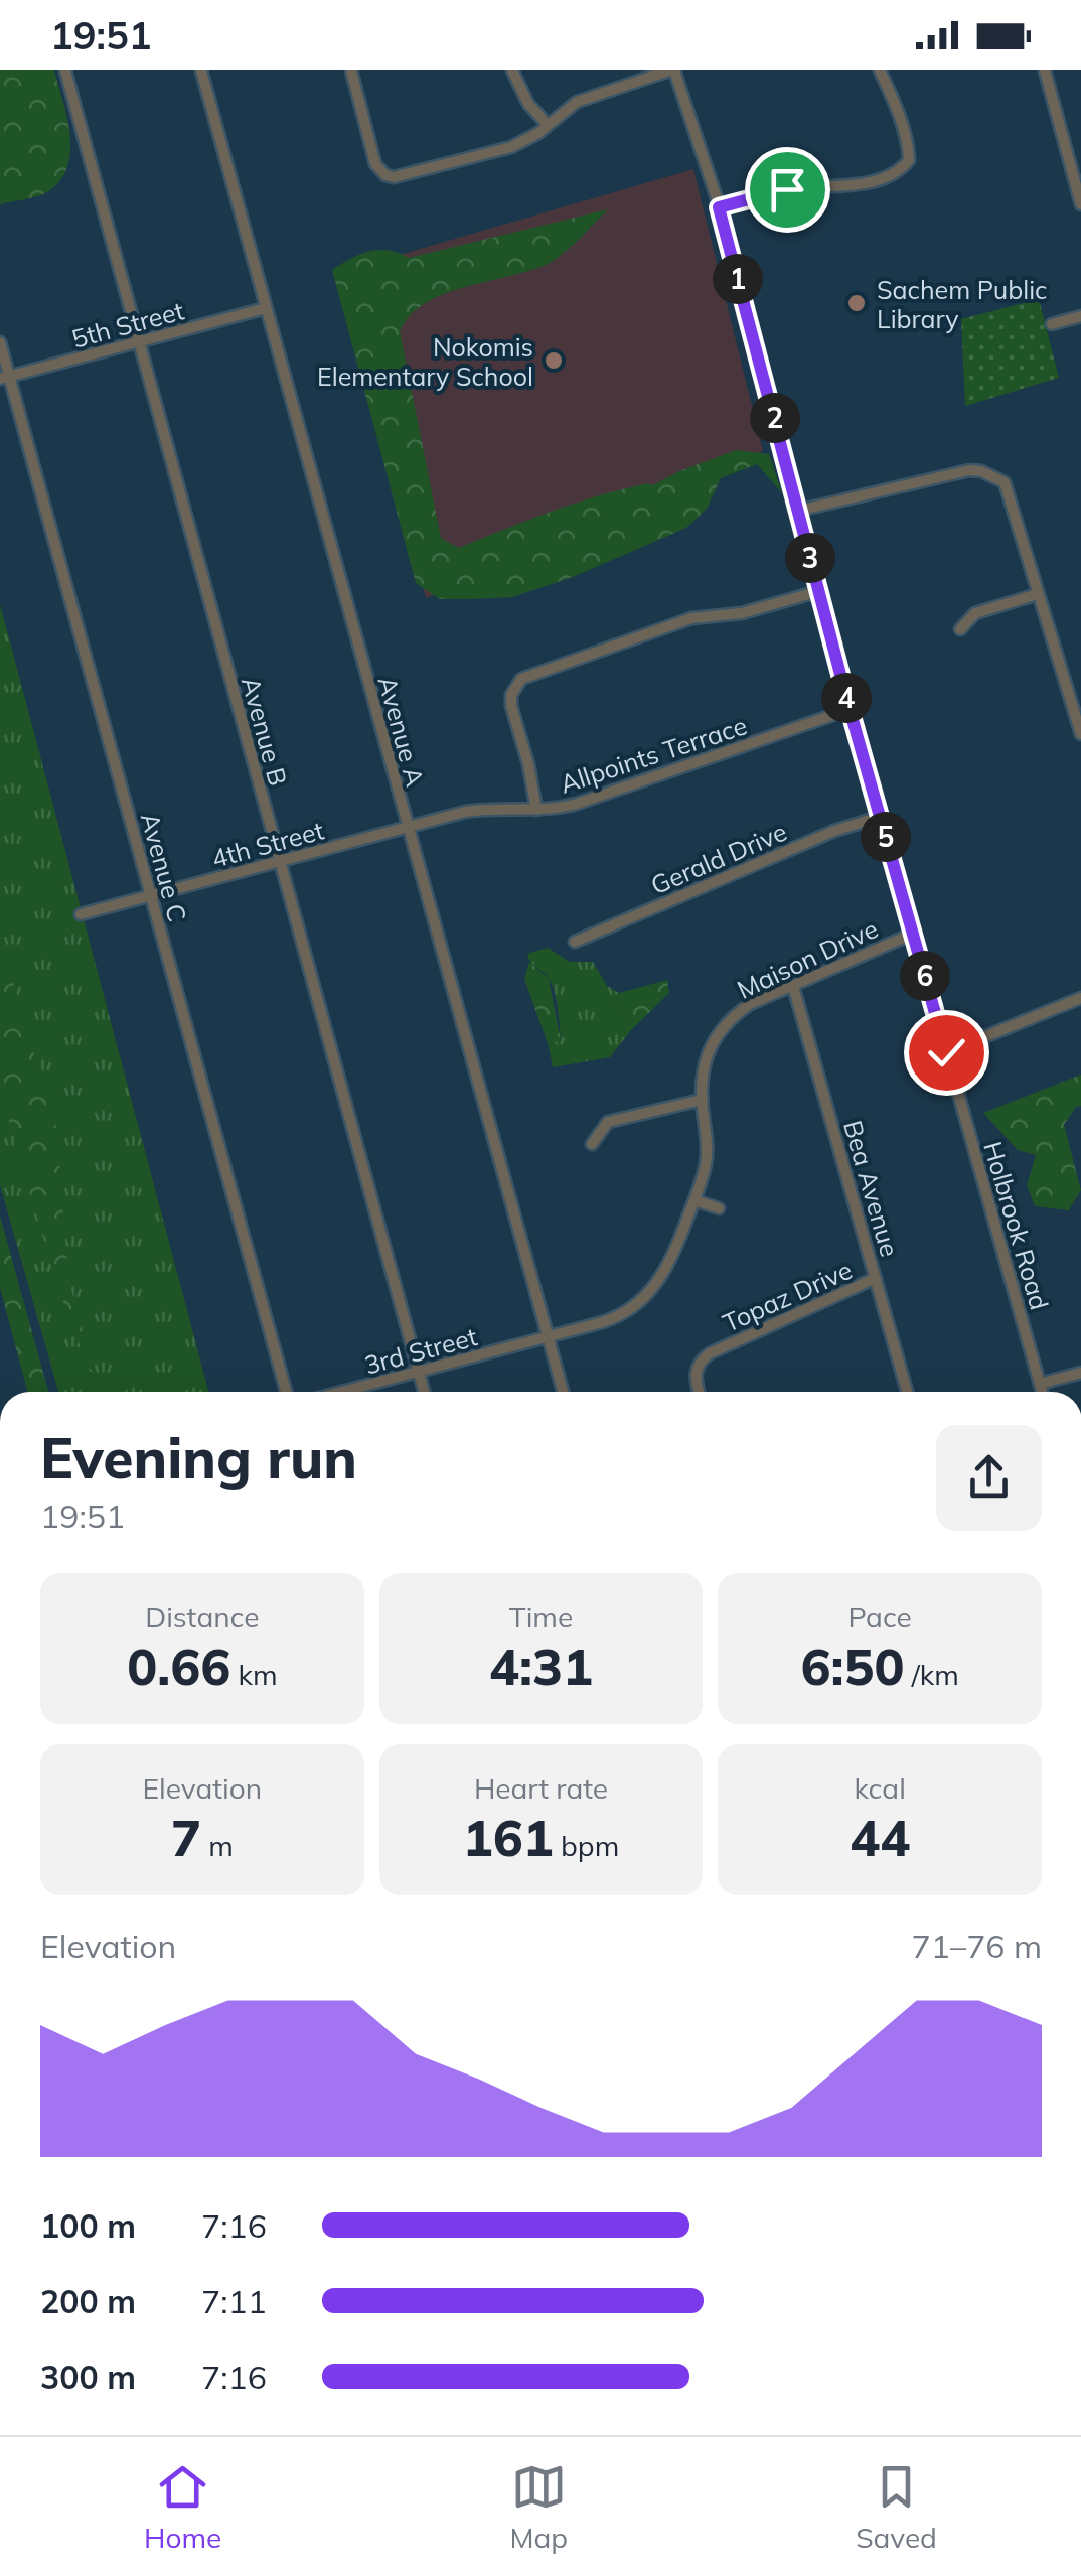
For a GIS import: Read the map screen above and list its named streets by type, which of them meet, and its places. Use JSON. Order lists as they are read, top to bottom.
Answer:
{
  "streets": {
    "street": [
      "5th Street",
      "Avenue B",
      "Avenue A",
      "Allpoints Terrace",
      "4th Street",
      "Gerald Drive",
      "Avenue C",
      "Maison Drive",
      "Bea Avenue",
      "Holbrook Road",
      "Topaz Drive",
      "3rd Street"
    ]
  },
  "crossings": [
    ["5th Street", "Avenue B"],
    ["5th Street", "Avenue A"],
    ["5th Street", "Avenue C"],
    ["Avenue B", "4th Street"],
    ["Avenue B", "3rd Street"],
    ["Avenue A", "Allpoints Terrace"],
    ["Avenue A", "4th Street"],
    ["Avenue A", "Maison Drive"],
    ["Avenue A", "3rd Street"],
    ["Allpoints Terrace", "4th Street"],
    ["Allpoints Terrace", "Holbrook Road"],
    ["4th Street", "Avenue C"],
    ["Gerald Drive", "Holbrook Road"],
    ["Maison Drive", "Bea Avenue"],
    ["Maison Drive", "Holbrook Road"],
    ["Maison Drive", "3rd Street"],
    ["Bea Avenue", "Topaz Drive"]
  ],
  "places": ["Sachem Public Library", "Nokomis Elementary School"],
  "page": {
    "status": "19:51",
    "pins": [
      "1",
      "2",
      "3",
      "4",
      "5",
      "6"
    ],
    "heading": ["Evening run", "19:51"],
    "stats": [
      ["Distance", "0.66 km"],
      ["Time", "4:31"],
      ["Pace", "6:50 /km"],
      ["Elevation", "7 m"],
      ["Heart rate", "161 bpm"],
      ["kcal", "44"]
    ],
    "chart": ["Elevation", "71–76 m"],
    "list": [
      {
        "name": "100 m",
        "note": "7:16"
      },
      {
        "name": "200 m",
        "note": "7:11"
      },
      {
        "name": "300 m",
        "note": "7:16"
      }
    ],
    "tabs": ["Home", "Map", "Saved"]
  }
}
